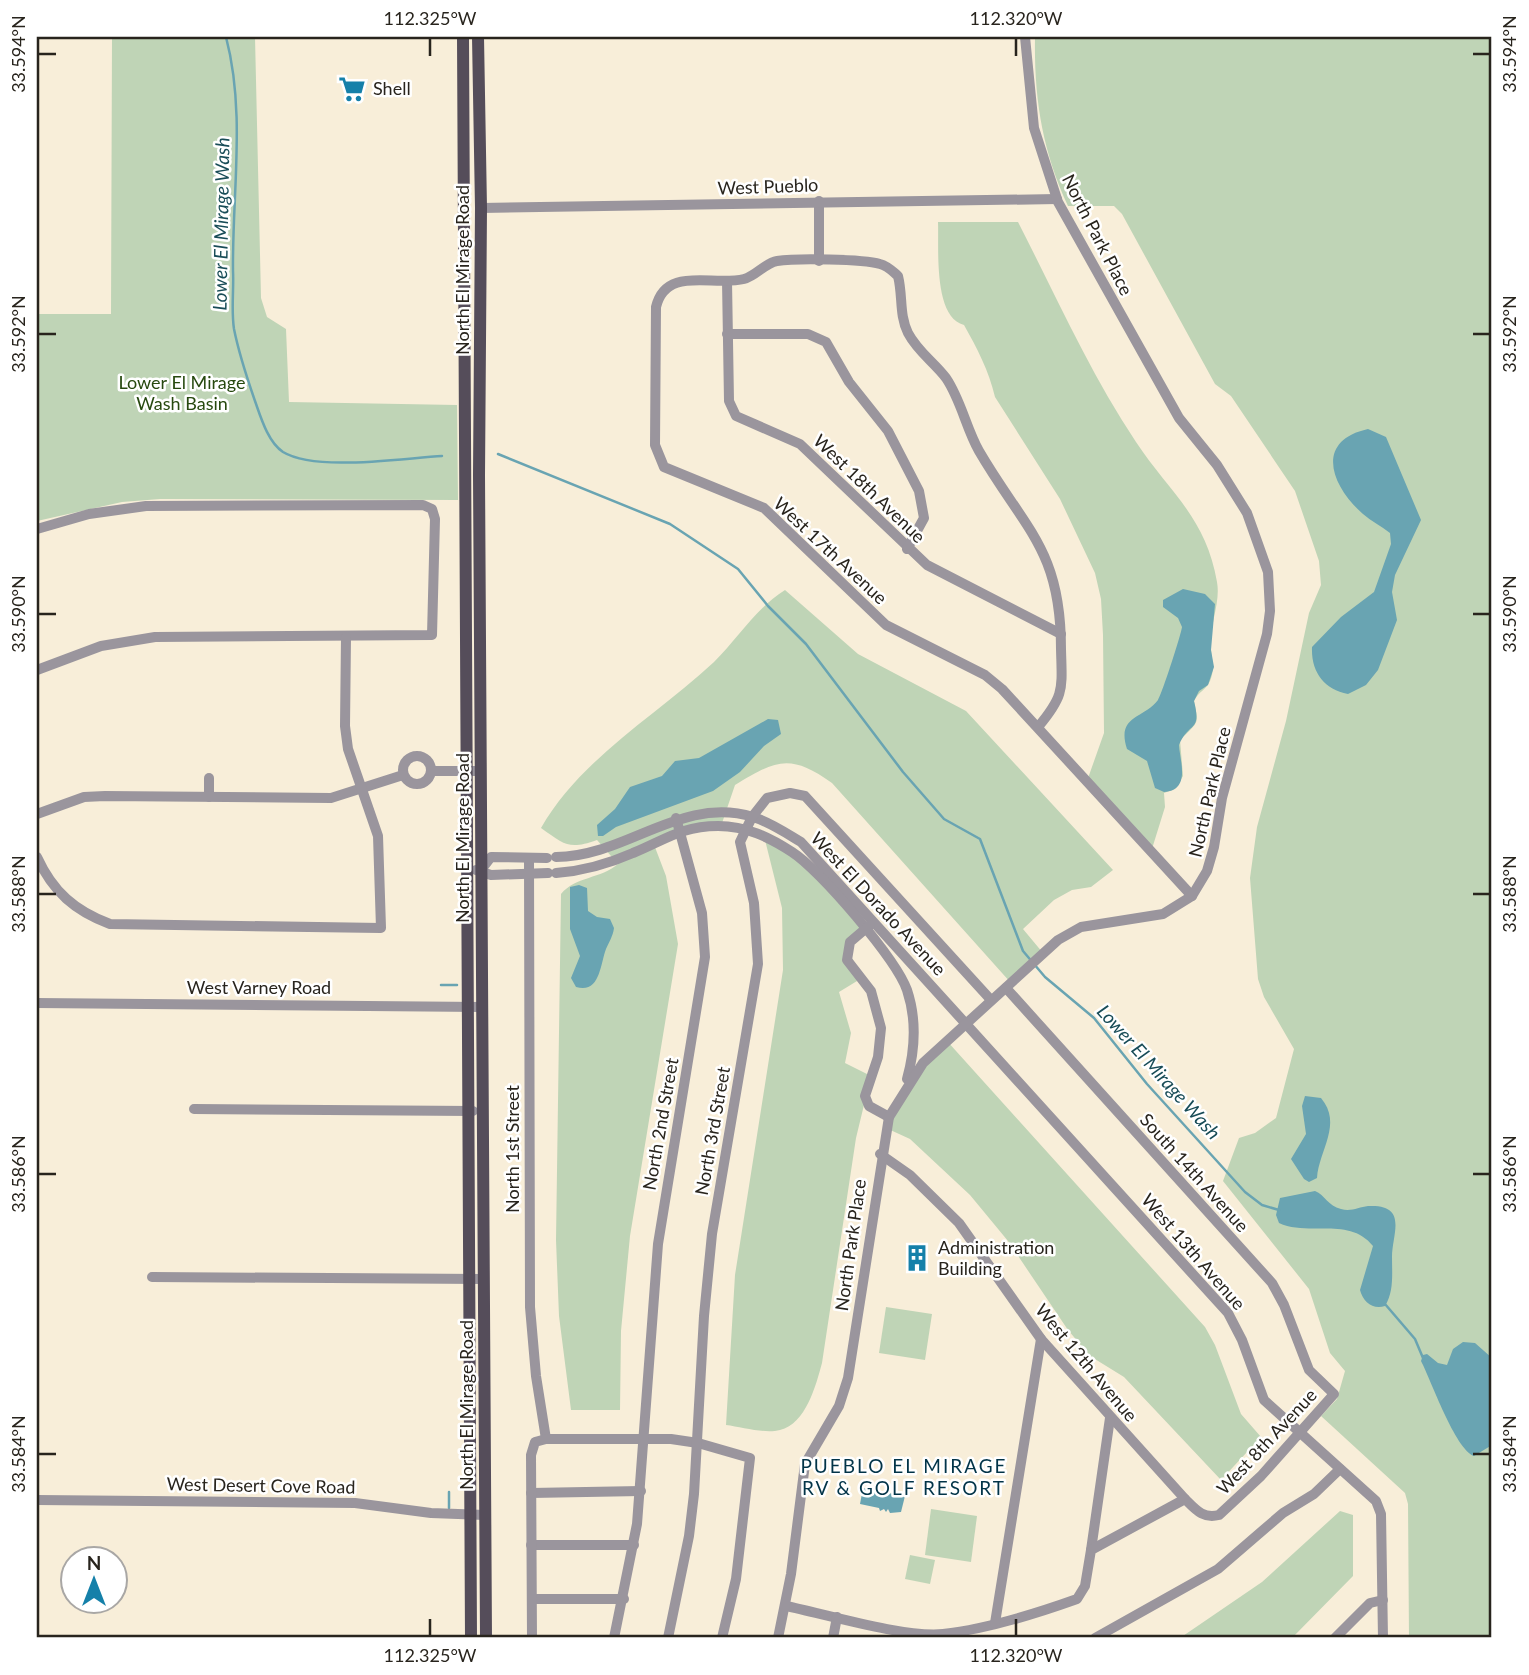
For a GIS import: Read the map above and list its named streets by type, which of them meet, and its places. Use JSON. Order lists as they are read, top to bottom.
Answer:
{
  "streets": {
    "main road": ["North El Mirage Road"],
    "street": [
      "West Pueblo",
      "North Park Place",
      "West 18th Avenue",
      "West 17th Avenue",
      "West El Dorado Avenue",
      "West Varney Road",
      "North 2nd Street",
      "North 3rd Street",
      "North 1st Street",
      "South 14th Avenue",
      "West 13th Avenue",
      "West 12th Avenue",
      "West 8th Avenue",
      "West Desert Cove Road"
    ]
  },
  "crossings": [
    ["West Pueblo", "North Park Place"],
    ["West Pueblo", "North El Mirage Road"],
    ["North Park Place", "West 17th Avenue"],
    ["North Park Place", "West El Dorado Avenue"],
    ["North Park Place", "South 14th Avenue"],
    ["North Park Place", "West 13th Avenue"],
    ["North Park Place", "West 12th Avenue"],
    ["North El Mirage Road", "West El Dorado Avenue"],
    ["North El Mirage Road", "West Varney Road"],
    ["North El Mirage Road", "West Desert Cove Road"],
    ["West 18th Avenue", "West 17th Avenue"],
    ["West El Dorado Avenue", "North 2nd Street"],
    ["West El Dorado Avenue", "North 3rd Street"],
    ["West El Dorado Avenue", "North 1st Street"],
    ["West El Dorado Avenue", "West 13th Avenue"],
    ["South 14th Avenue", "West 8th Avenue"],
    ["West 13th Avenue", "West 8th Avenue"],
    ["West 12th Avenue", "West 8th Avenue"]
  ],
  "districts": ["PUEBLO EL MIRAGE RV & GOLF RESORT"],
  "water": ["Lower El Mirage Wash"],
  "parks": ["Lower El Mirage Wash Basin"],
  "places": {
    "supermarket": ["Shell"],
    "building": ["Administration Building"]
  },
  "north": "top",
  "coordinates": [
    "112.325°W",
    "112.320°W",
    "33.594°N",
    "33.592°N",
    "33.590°N",
    "33.588°N",
    "33.586°N",
    "33.584°N"
  ]
}
